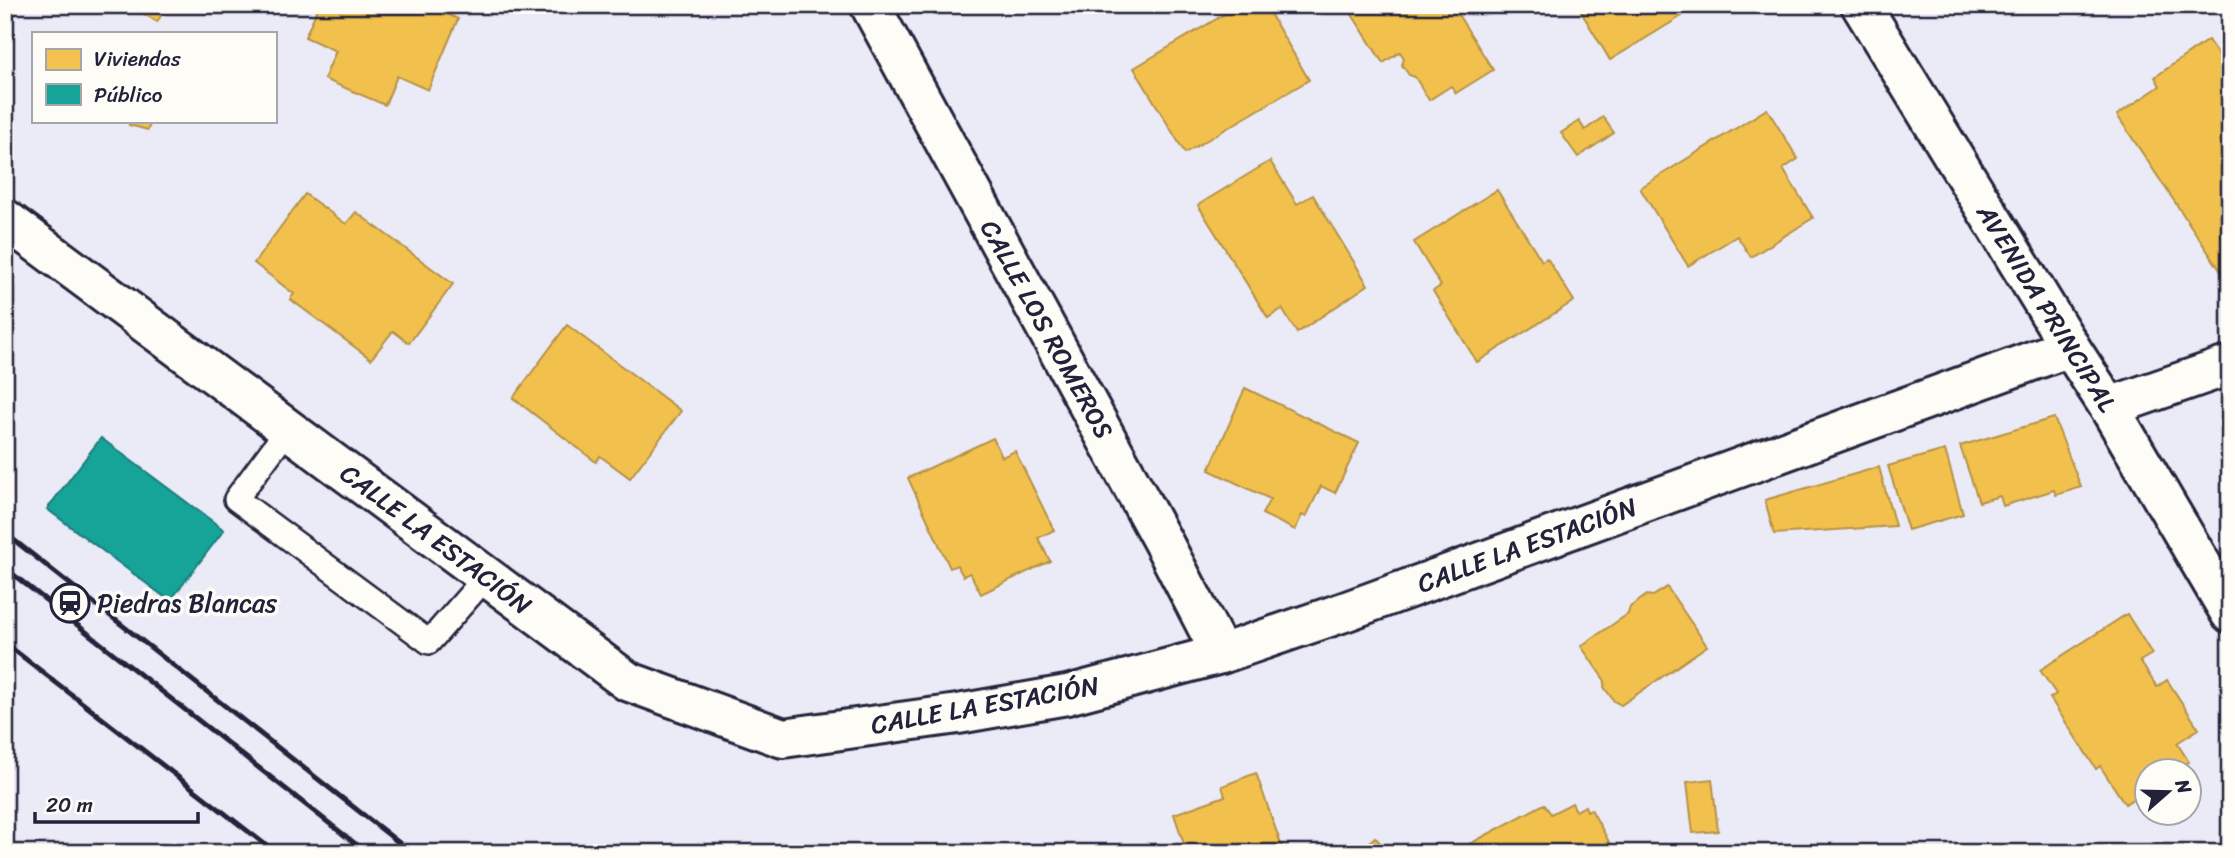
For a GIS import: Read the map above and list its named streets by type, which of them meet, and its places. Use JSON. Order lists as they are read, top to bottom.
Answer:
{
  "streets": {
    "street": ["AVENIDA PRINCIPAL", "CALLE LOS ROMEROS", "CALLE LA ESTACIÓN"]
  },
  "crossings": [
    ["AVENIDA PRINCIPAL", "CALLE LA ESTACIÓN"],
    ["CALLE LOS ROMEROS", "CALLE LA ESTACIÓN"]
  ],
  "places": {
    "station": ["Piedras Blancas"]
  },
  "legend": ["Viviendas", "Público"],
  "scale_bar": "20 m",
  "north": "right"
}
